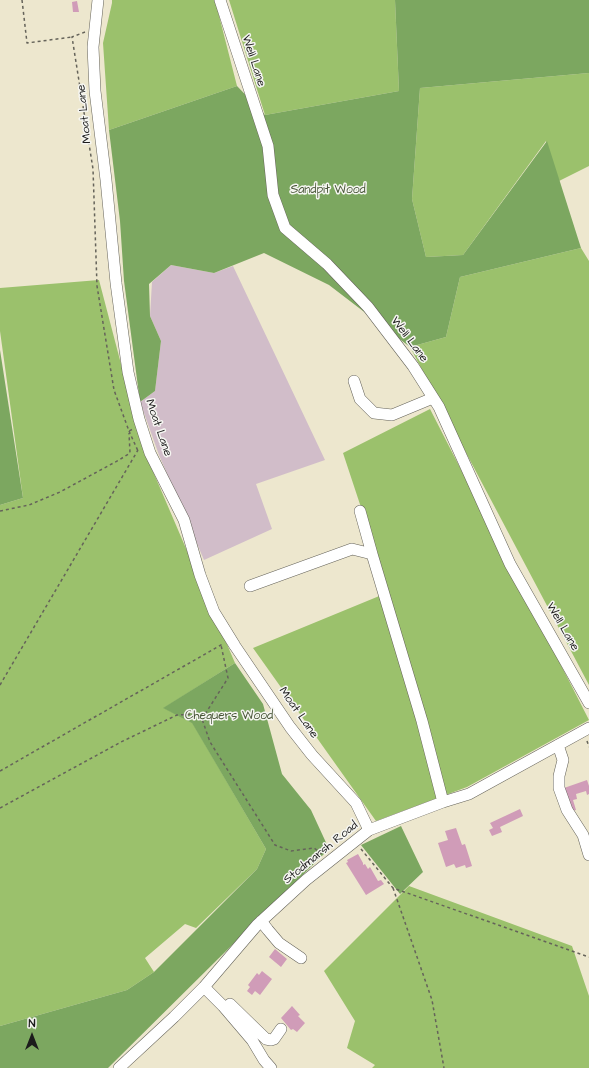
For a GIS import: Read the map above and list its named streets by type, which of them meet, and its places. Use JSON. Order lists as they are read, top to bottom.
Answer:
{
  "streets": {
    "street": ["Well Lane", "Moat Lane", "Stodmarsh Road"]
  },
  "crossings": [
    ["Moat Lane", "Stodmarsh Road"]
  ],
  "parks": ["Sandpit Wood", "Chequers Wood"],
  "north": "top"
}
